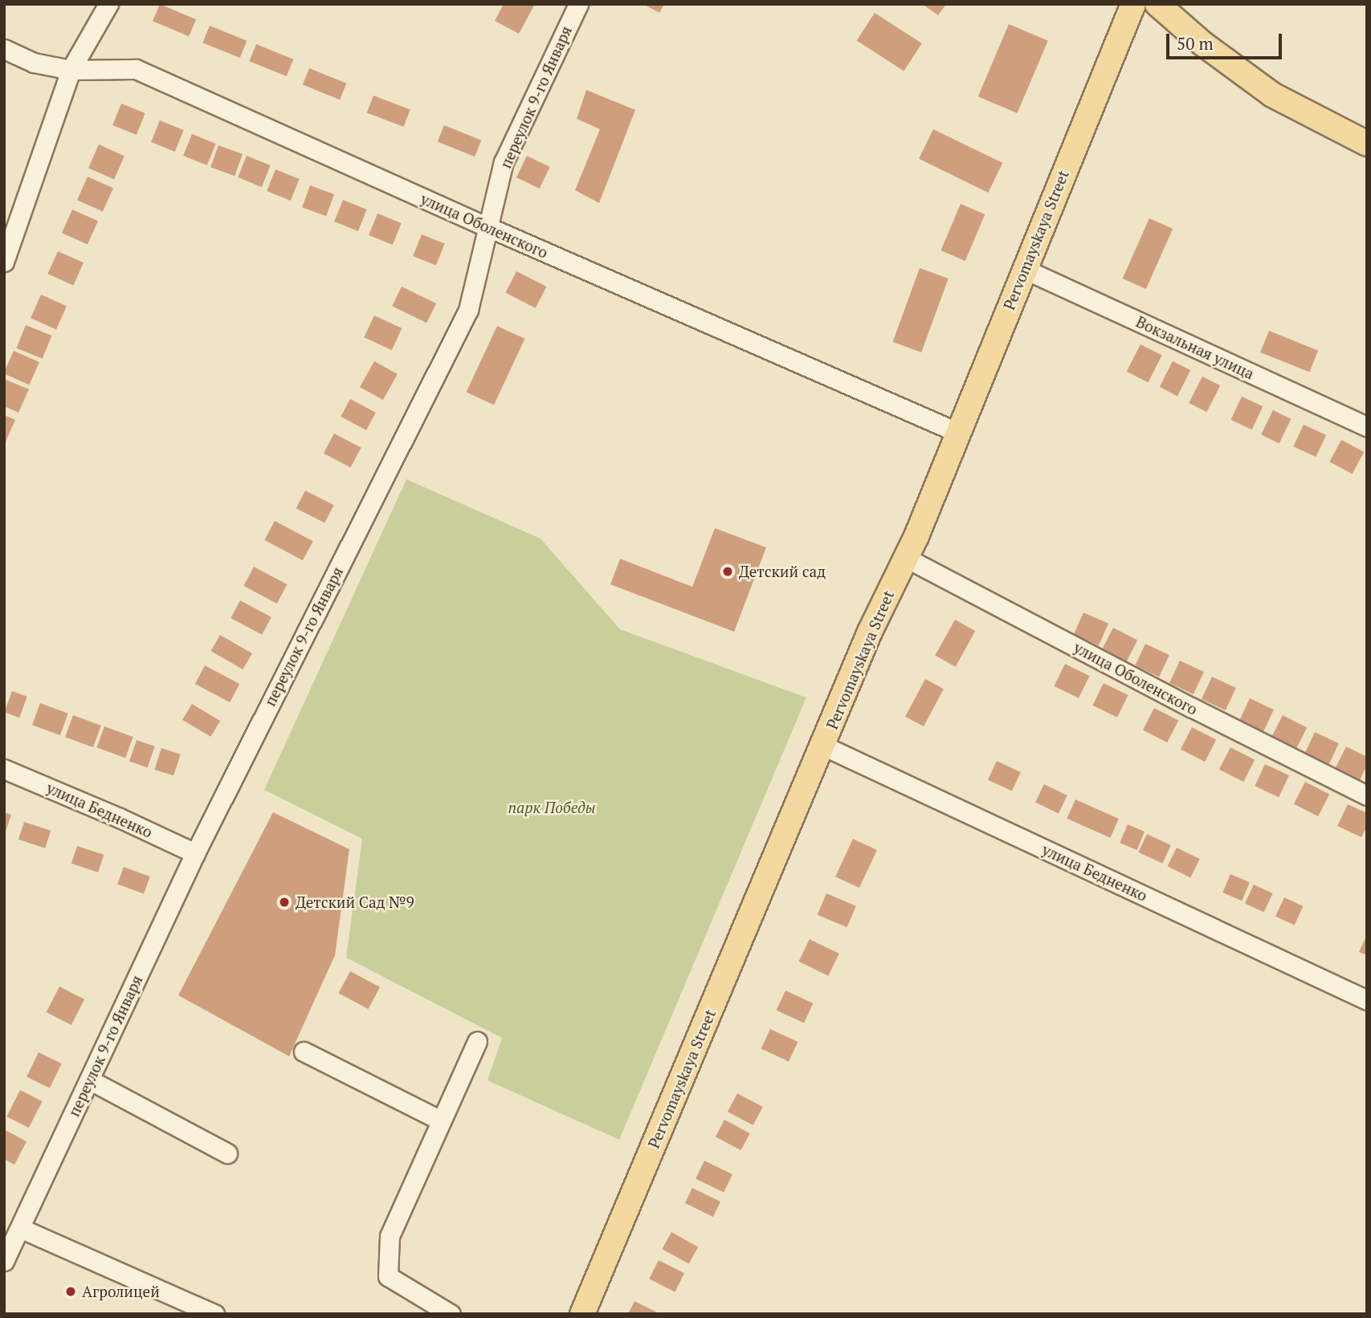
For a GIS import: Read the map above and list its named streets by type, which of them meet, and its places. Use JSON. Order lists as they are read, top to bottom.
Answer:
{
  "streets": {
    "main road": ["Pervomayskaya Street"],
    "street": [
      "переулок 9-го Января",
      "улица Оболенского",
      "Вокзальная улица",
      "улица Бедненко"
    ]
  },
  "crossings": [
    ["переулок 9-го Января", "улица Оболенского"],
    ["переулок 9-го Января", "улица Бедненко"],
    ["улица Оболенского", "Pervomayskaya Street"],
    ["Pervomayskaya Street", "Вокзальная улица"],
    ["Pervomayskaya Street", "улица Бедненко"]
  ],
  "parks": ["парк Победы"],
  "places": ["Детский сад", "Детский Сад №9", "Агролицей"],
  "scale_bar": "50 m"
}
